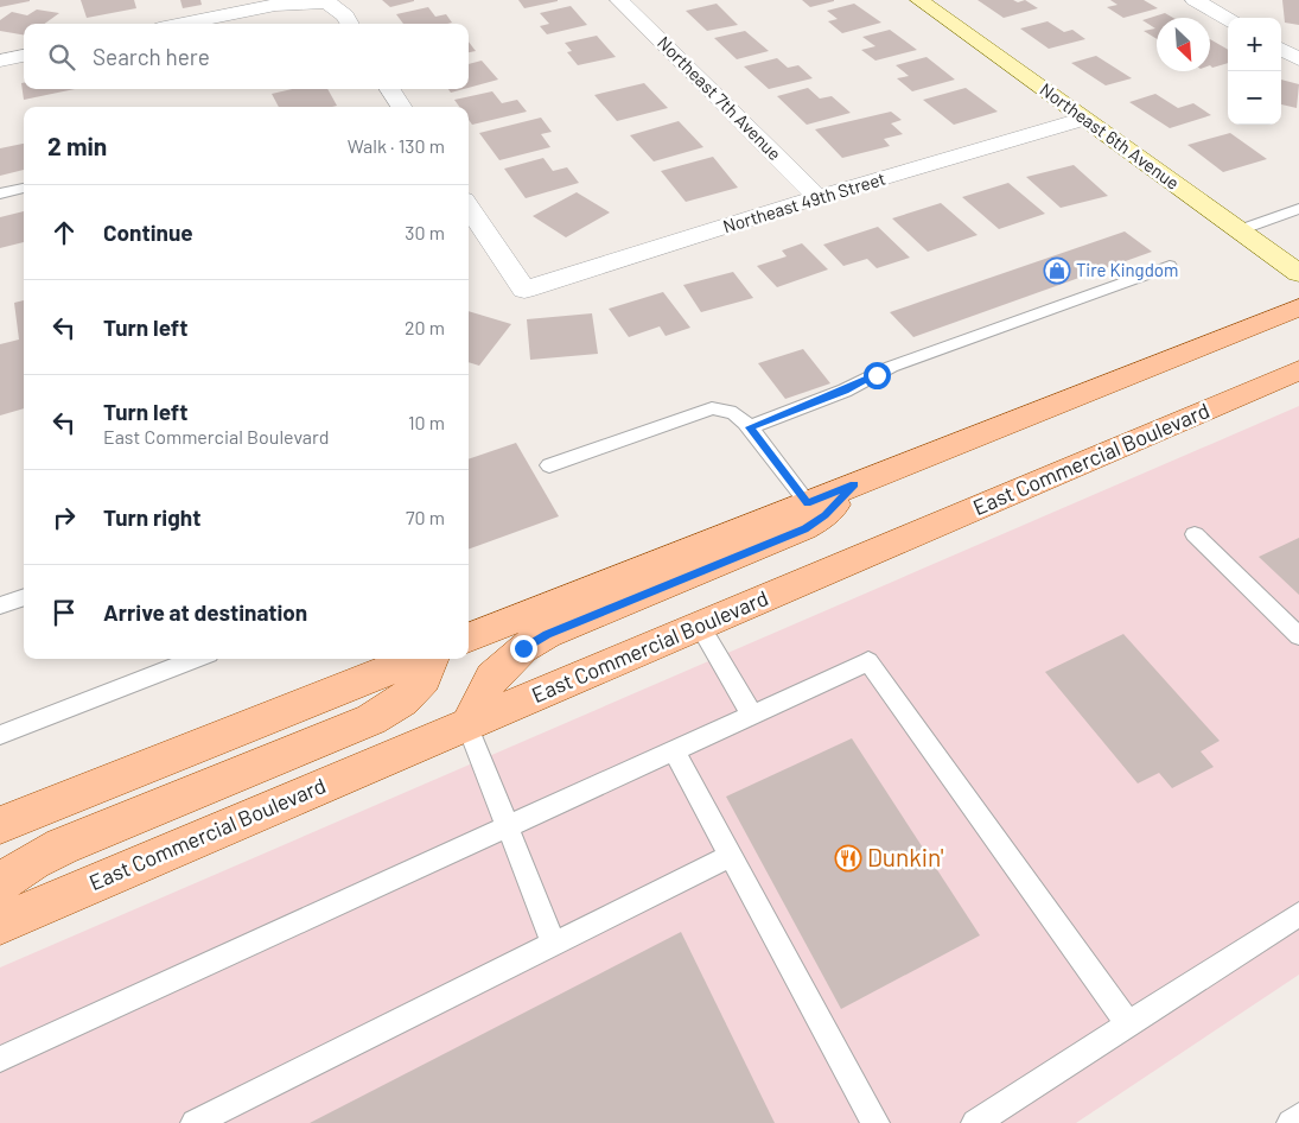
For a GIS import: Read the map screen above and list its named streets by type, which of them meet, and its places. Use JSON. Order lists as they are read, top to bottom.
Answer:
{
  "streets": {
    "main road": ["East Commercial Boulevard"],
    "street": ["Northeast 7th Avenue", "Northeast 6th Avenue", "Northeast 49th Street"]
  },
  "crossings": [
    ["Northeast 7th Avenue", "Northeast 49th Street"],
    ["Northeast 6th Avenue", "Northeast 49th Street"]
  ],
  "places": {
    "shop": ["Tire Kingdom"],
    "restaurant": ["Dunkin'"]
  },
  "north": "bottom right",
  "page": {
    "map_buttons": ["+", "−"],
    "search": "Search here",
    "heading": ["2 min", "Walk · 130 m"],
    "list": [
      ["Continue", "30 m"],
      ["Turn left", "20 m"],
      ["Turn left", "East Commercial Boulevard", "10 m"],
      ["Turn right", "70 m"],
      "Arrive at destination"
    ]
  }
}
